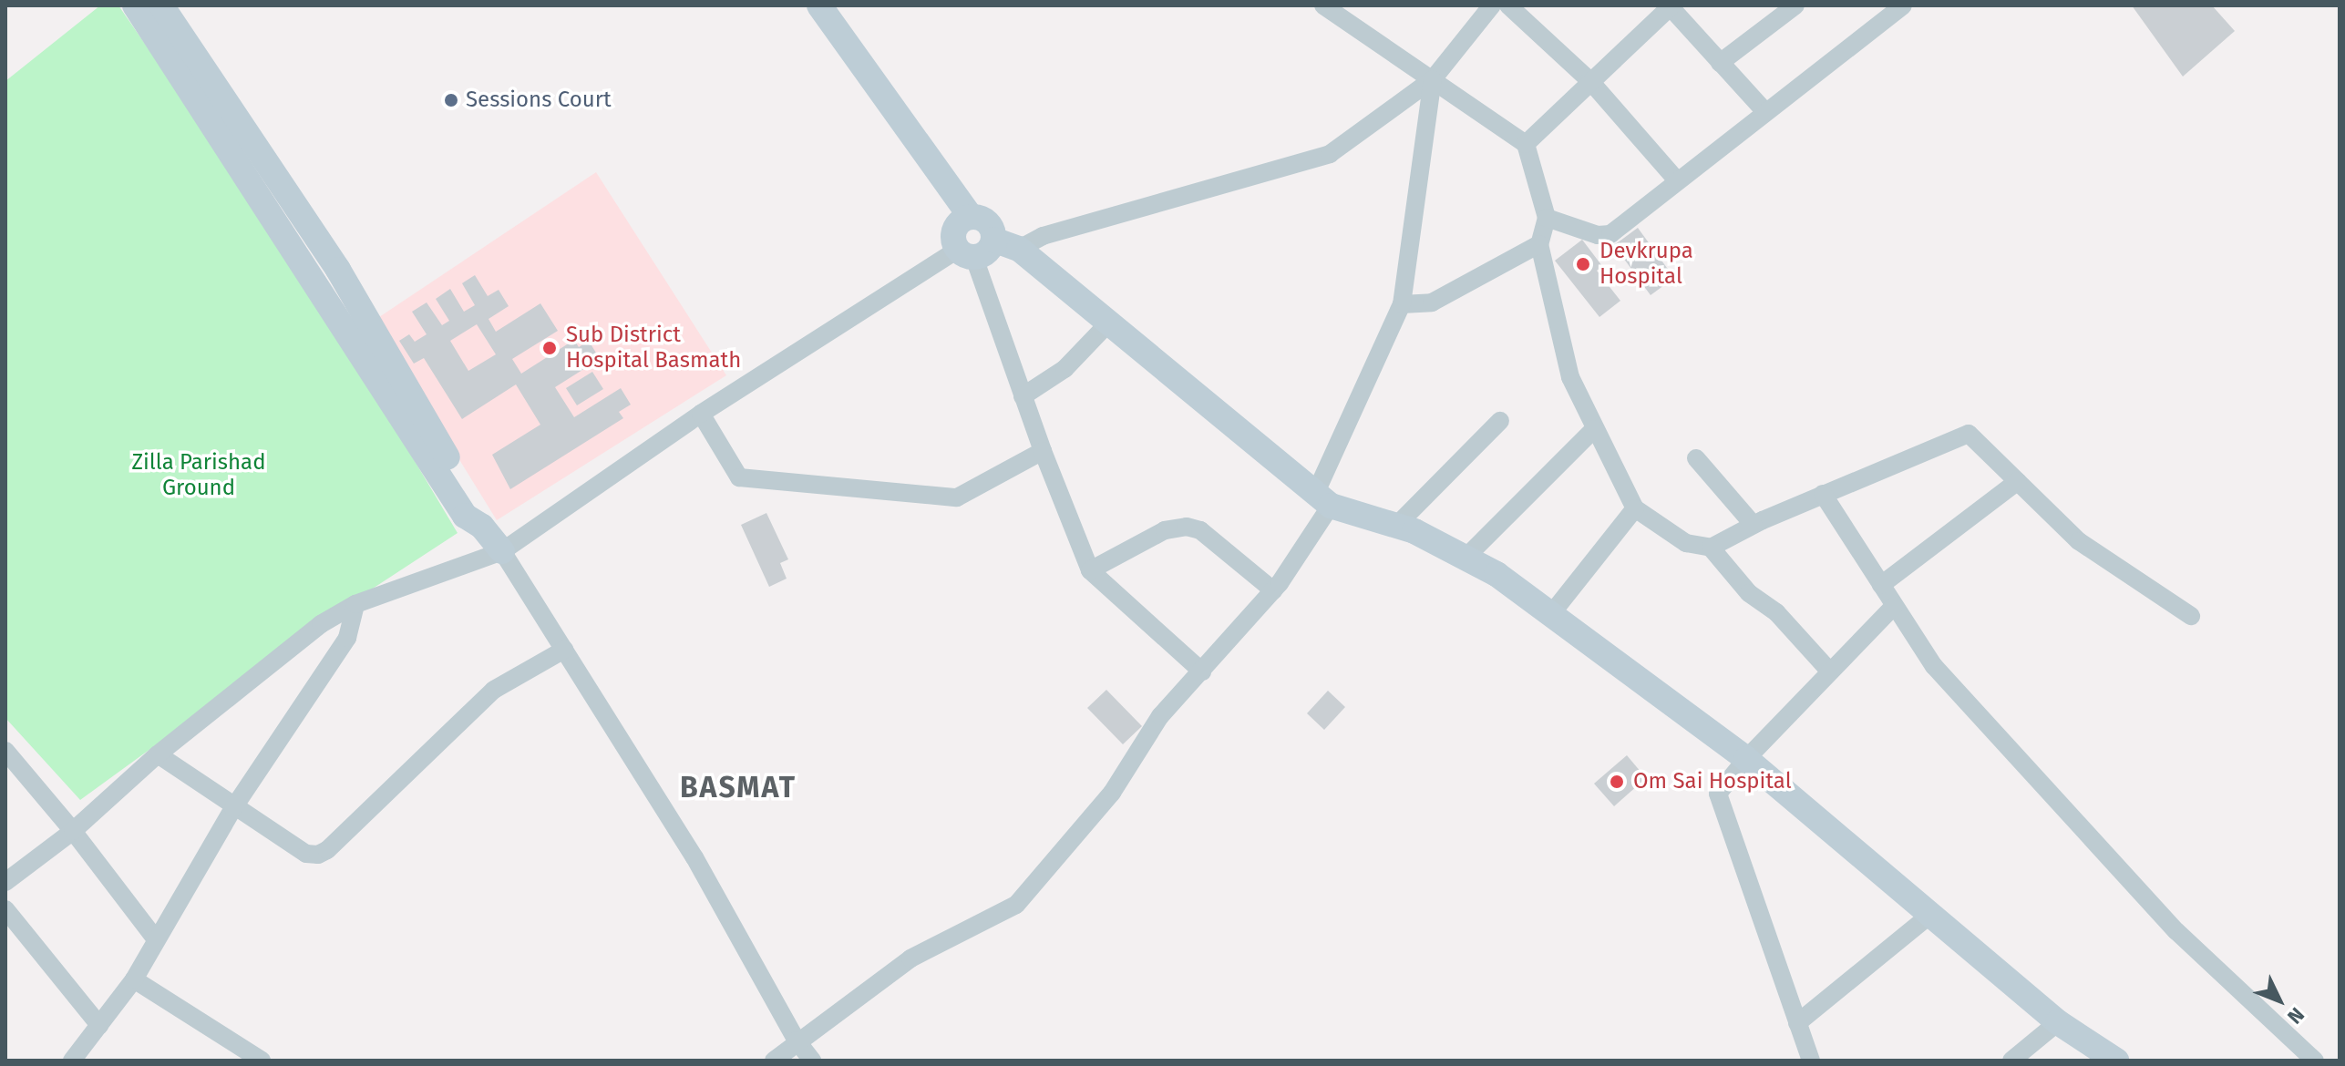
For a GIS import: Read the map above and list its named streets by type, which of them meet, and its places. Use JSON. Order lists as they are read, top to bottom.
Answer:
{
  "districts": ["BASMAT"],
  "parks": ["Zilla Parishad Ground"],
  "places": [
    "Sessions Court",
    "Devkrupa Hospital",
    "Sub District Hospital Basmath",
    "Om Sai Hospital"
  ],
  "north": "bottom right"
}
